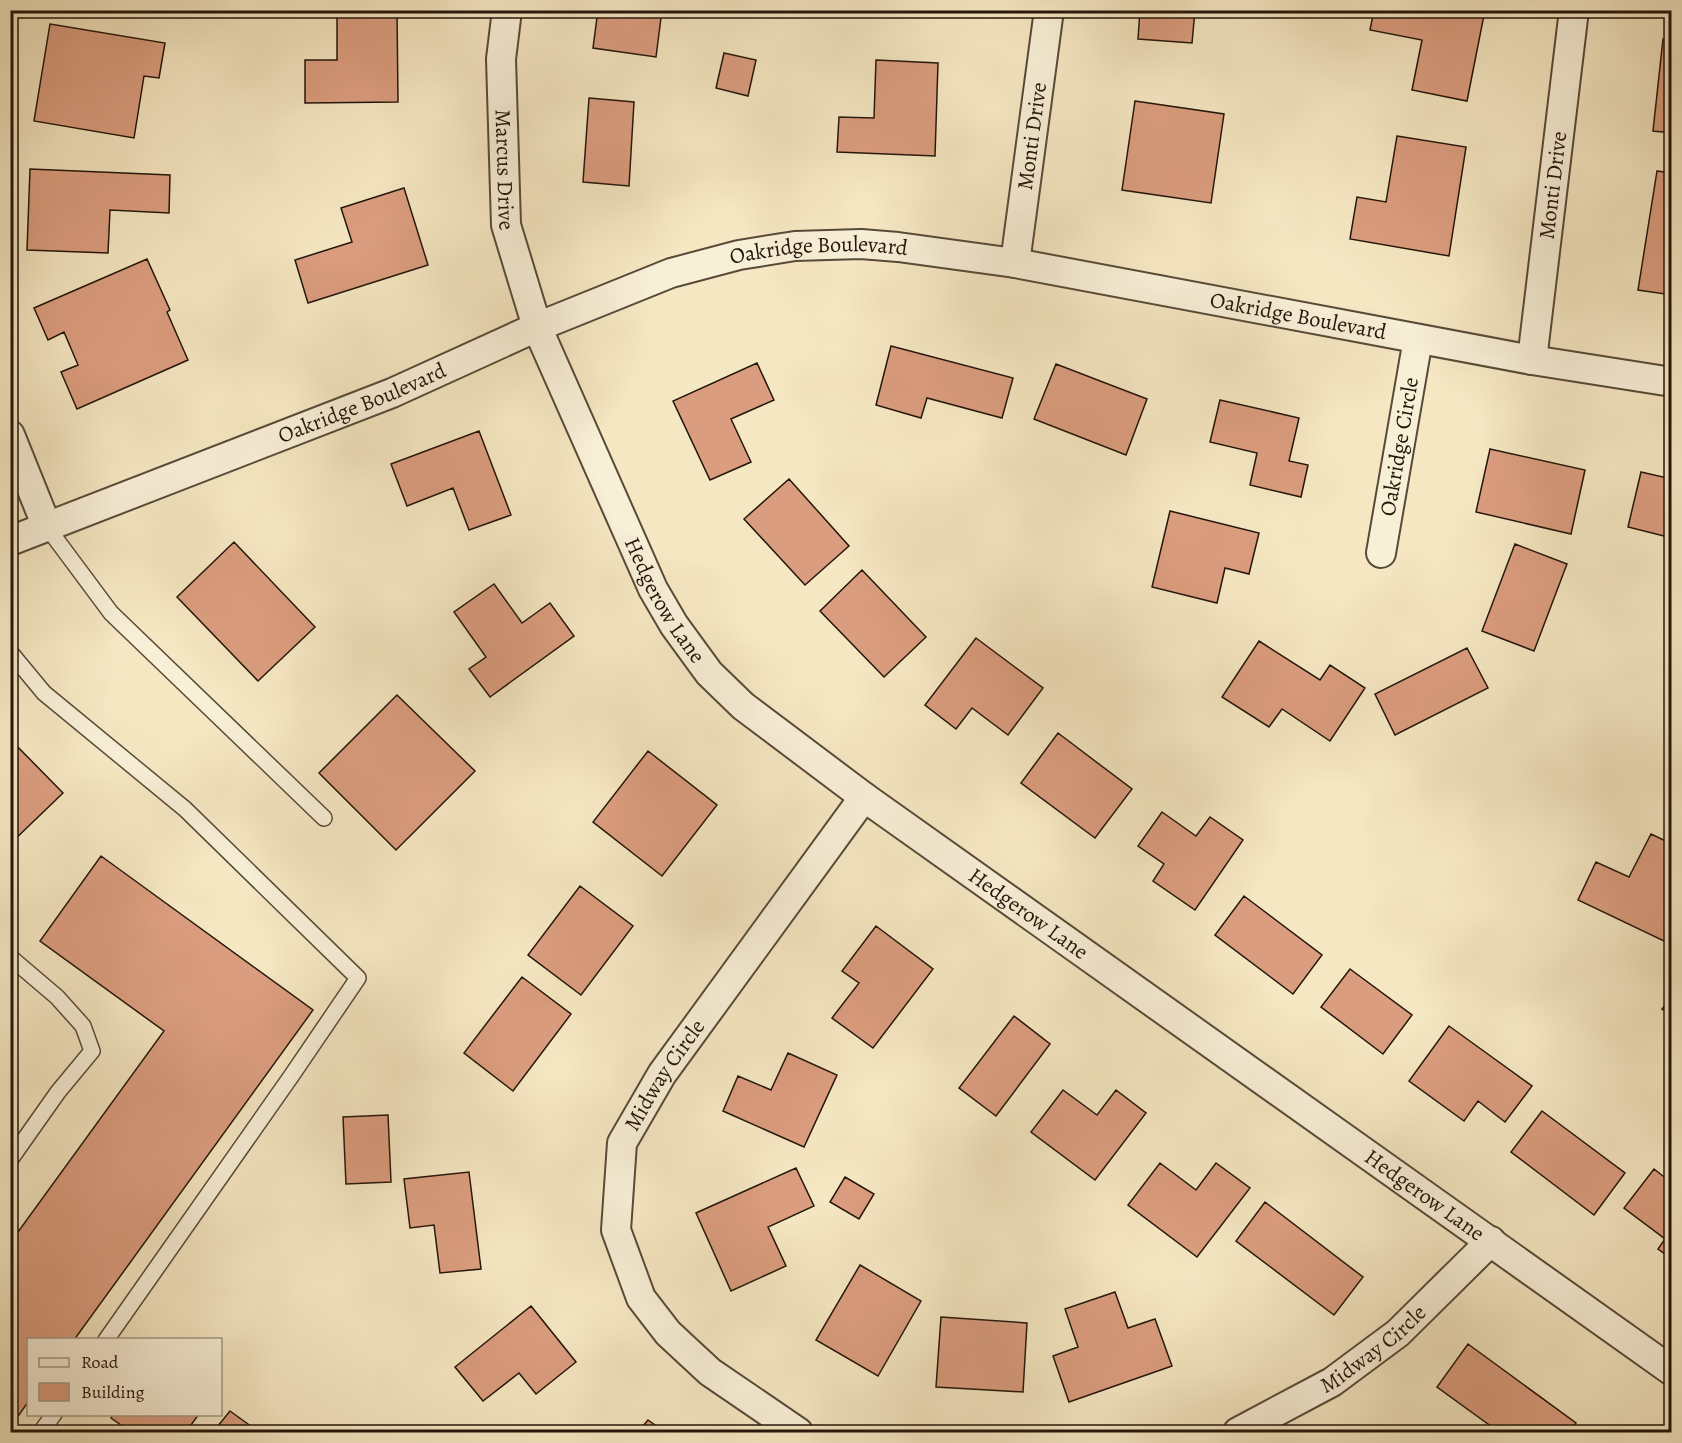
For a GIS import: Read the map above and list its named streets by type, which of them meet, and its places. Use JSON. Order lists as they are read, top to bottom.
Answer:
{
  "streets": {
    "street": [
      "Monti Drive",
      "Marcus Drive",
      "Oakridge Boulevard",
      "Oakridge Circle",
      "Hedgerow Lane",
      "Midway Circle"
    ]
  },
  "crossings": [
    ["Monti Drive", "Oakridge Boulevard"],
    ["Marcus Drive", "Oakridge Boulevard"],
    ["Marcus Drive", "Hedgerow Lane"],
    ["Oakridge Boulevard", "Oakridge Circle"],
    ["Oakridge Boulevard", "Hedgerow Lane"],
    ["Hedgerow Lane", "Midway Circle"]
  ],
  "legend": ["Road", "Building"]
}
